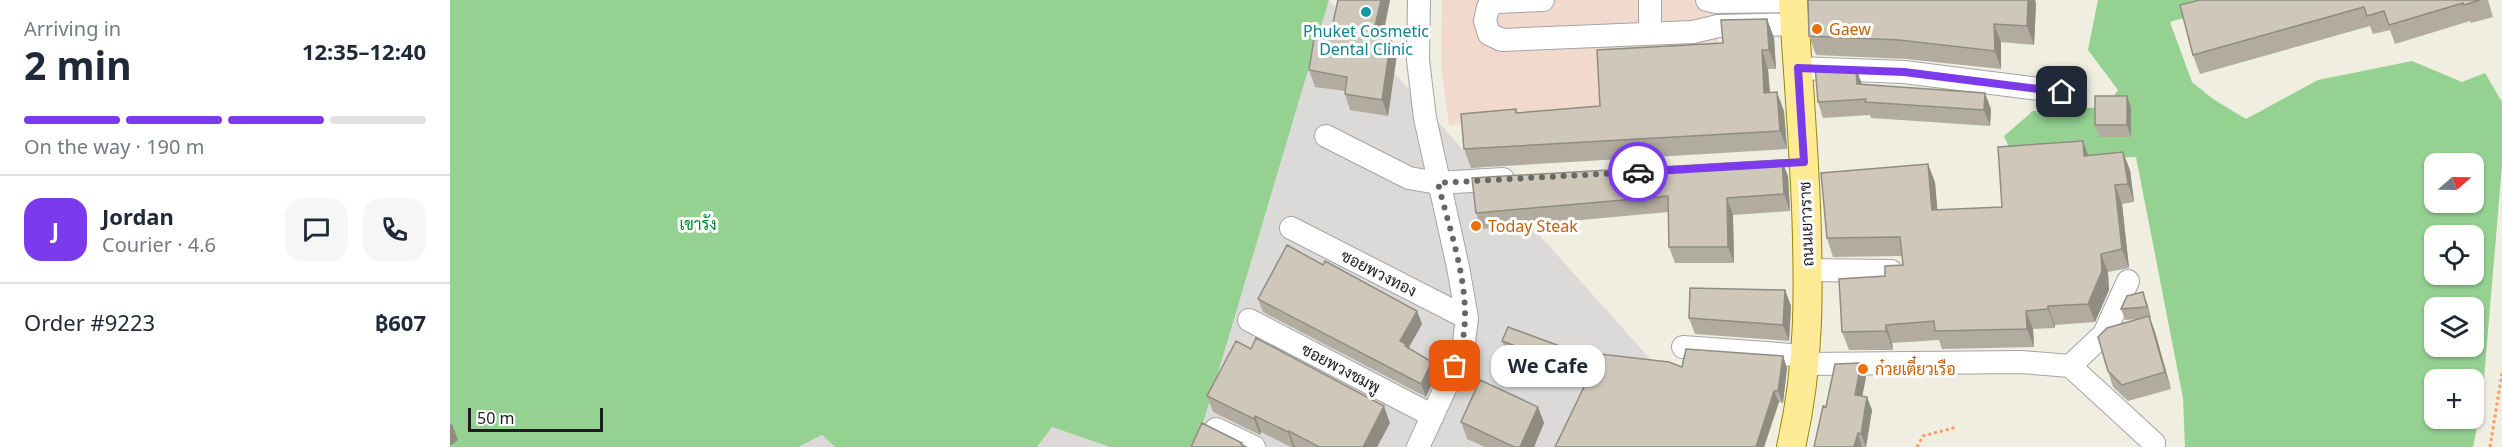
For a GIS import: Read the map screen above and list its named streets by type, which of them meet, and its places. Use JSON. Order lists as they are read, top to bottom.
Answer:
{
  "streets": {
    "main road": ["ถนนเยาวราช"],
    "street": ["ซอยพวงทอง", "ซอยพวงชมพู"]
  },
  "parks": ["เขารัง"],
  "places": [
    "Phuket Cosmetic Dental Clinic",
    "Gaew",
    "Today Steak",
    "We Cafe",
    "ก๋วยเตี๋ยวเรือ"
  ],
  "scale_bar": "50 m",
  "north": "right",
  "page": {
    "heading": ["2 min", "Arriving in", "12:35–12:40"],
    "panel": [
      "Jordan",
      "Courier · 4.6",
      "Order #9223",
      "฿607"
    ],
    "bar": "On the way · 190 m",
    "map_buttons": "+",
    "round": "J",
    "bubble": "We Cafe",
    "scale": "50 m"
  }
}
